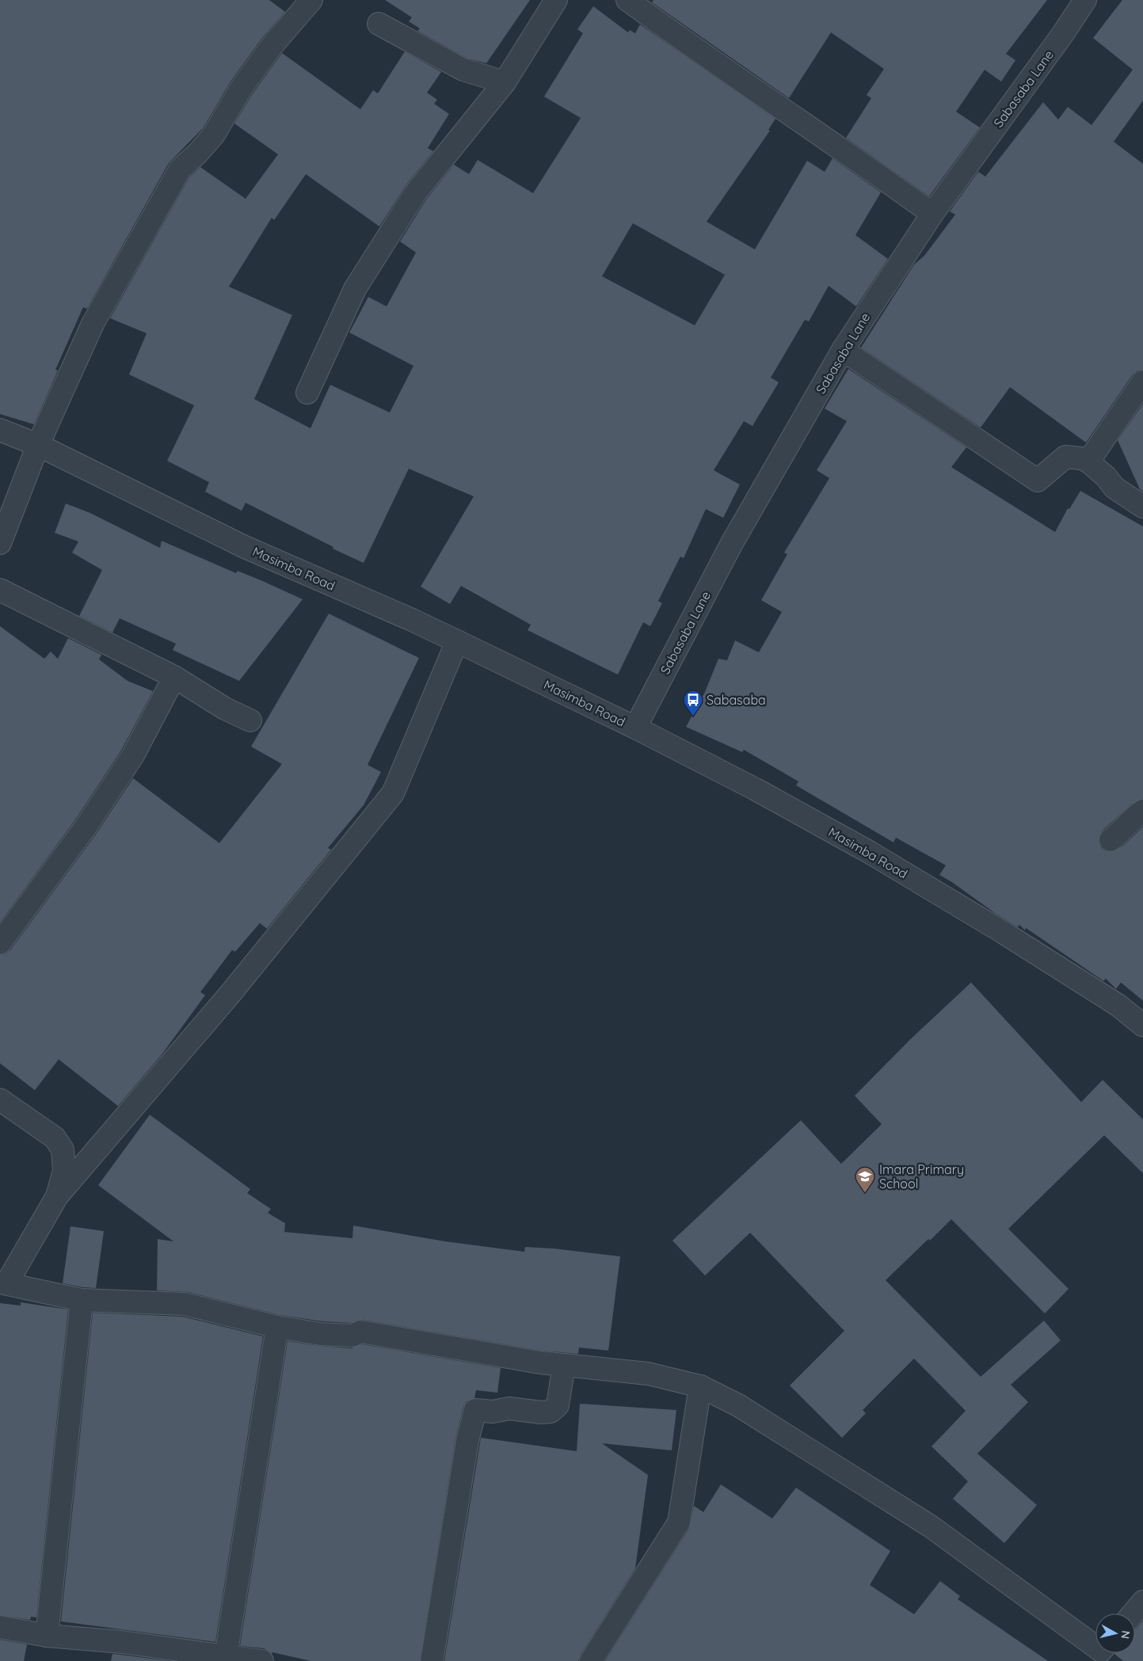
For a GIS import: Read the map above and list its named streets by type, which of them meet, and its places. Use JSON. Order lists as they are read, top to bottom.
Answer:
{
  "streets": {
    "street": ["Sabasaba Lane", "Masimba Road"]
  },
  "crossings": [
    ["Sabasaba Lane", "Masimba Road"]
  ],
  "places": {
    "bus stop": ["Sabasaba"],
    "school or university": ["Imara Primary School"]
  },
  "north": "right"
}
